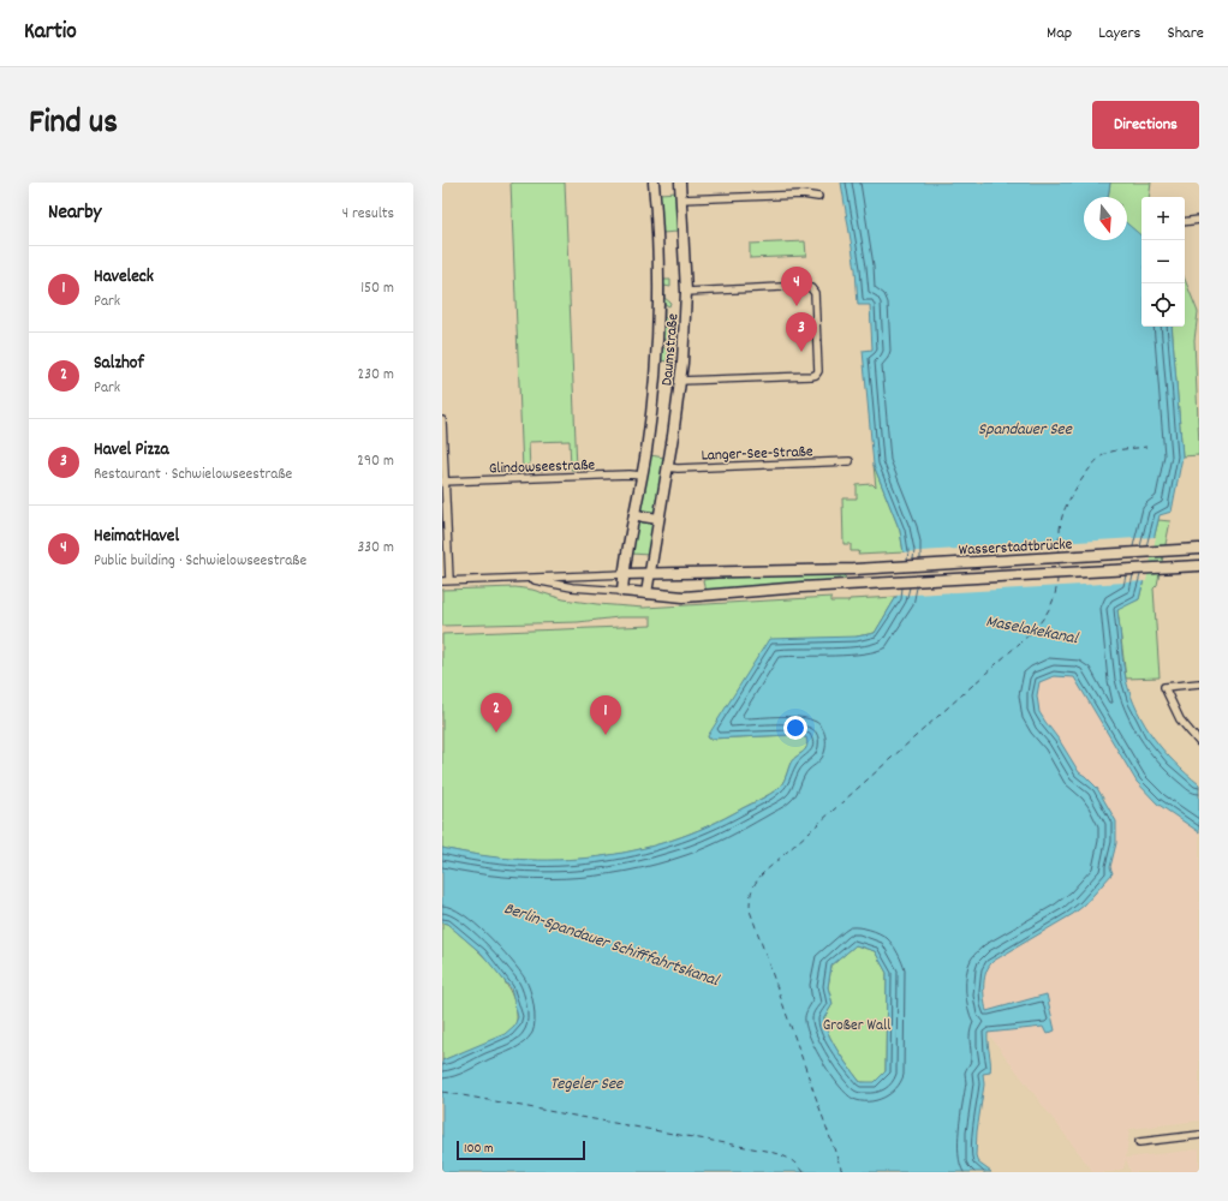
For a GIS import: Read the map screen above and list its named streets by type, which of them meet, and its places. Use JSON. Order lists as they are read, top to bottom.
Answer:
{
  "streets": {
    "main road": ["Daumstraße", "Wasserstadtbrücke"],
    "street": ["Langer-See-Straße", "Glindowseestraße"]
  },
  "crossings": [
    ["Daumstraße", "Langer-See-Straße"],
    ["Daumstraße", "Glindowseestraße"],
    ["Daumstraße", "Wasserstadtbrücke"]
  ],
  "water": [
    "Spandauer See",
    "Maselakekanal",
    "Berlin-Spandauer Schifffahrtskanal",
    "Tegeler See"
  ],
  "parks": ["Großer Wall"],
  "scale_bar": "100 m",
  "north": "bottom",
  "page": {
    "header": "Kartio",
    "nav": ["Map", "Layers", "Share"],
    "title": "Find us",
    "buttons": "Directions",
    "heading": ["Nearby", "4 results"],
    "map_buttons": ["+", "−"],
    "list": [
      {
        "mark": "1",
        "name": "Haveleck",
        "note": "Park",
        "value": "150 m"
      },
      {
        "mark": "2",
        "name": "Salzhof",
        "note": "Park",
        "value": "230 m"
      },
      {
        "mark": "3",
        "name": "Havel Pizza",
        "note": "Restaurant · Schwielowseestraße",
        "value": "290 m"
      },
      {
        "mark": "4",
        "name": "HeimatHavel",
        "note": "Public building · Schwielowseestraße",
        "value": "330 m"
      }
    ],
    "pins": [
      "4",
      "3",
      "2",
      "1"
    ],
    "scale": "100 m"
  }
}
